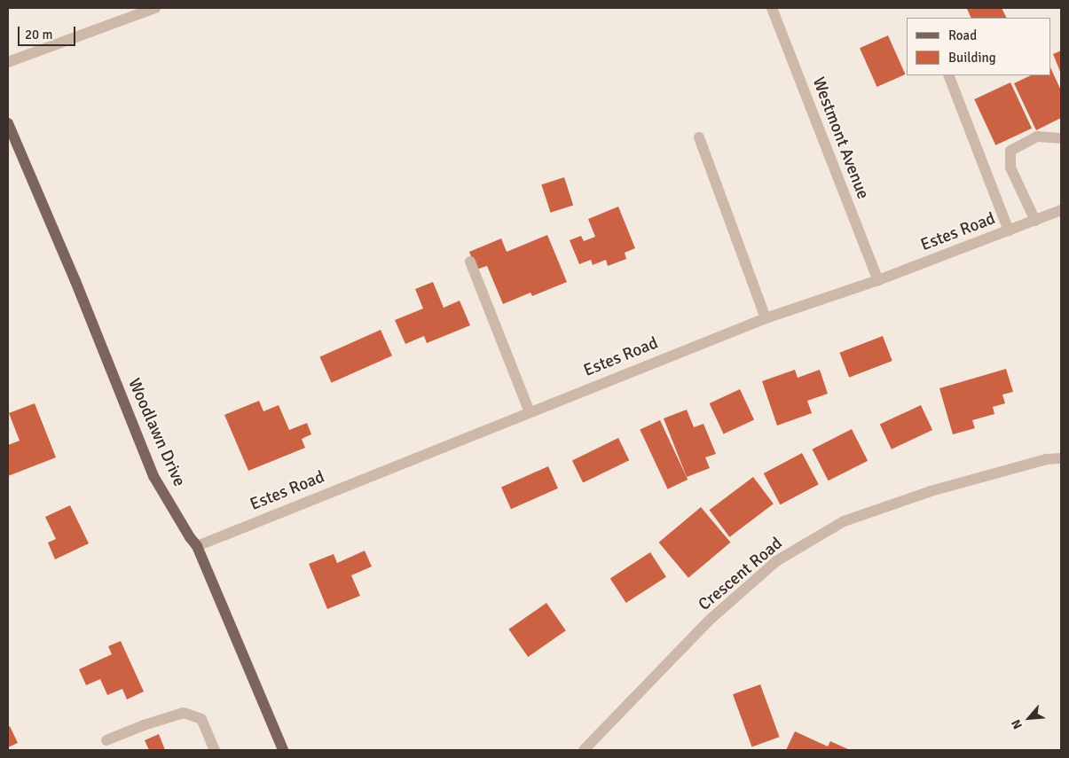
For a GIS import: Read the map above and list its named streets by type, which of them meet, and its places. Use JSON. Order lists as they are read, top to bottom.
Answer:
{
  "streets": {
    "main road": ["Woodlawn Drive"],
    "street": ["Westmont Avenue", "Estes Road", "Crescent Road"]
  },
  "crossings": [
    ["Westmont Avenue", "Estes Road"],
    ["Estes Road", "Woodlawn Drive"]
  ],
  "legend": ["Road", "Building"],
  "scale_bar": "20 m",
  "north": "bottom left"
}
